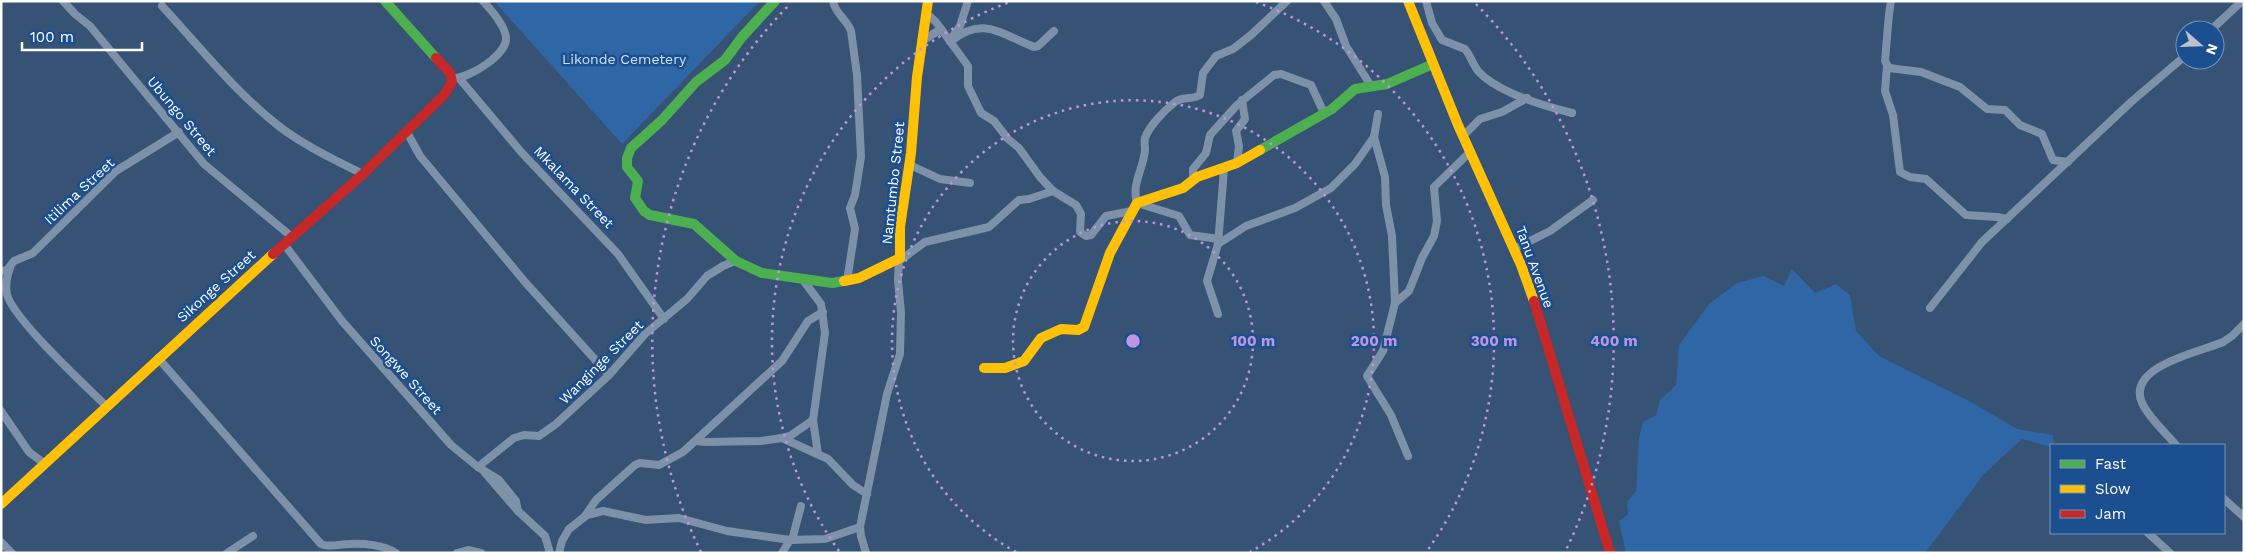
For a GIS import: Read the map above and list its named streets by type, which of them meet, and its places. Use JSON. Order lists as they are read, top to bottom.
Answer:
{
  "streets": {
    "street": [
      "Ubungo Street",
      "Namtumbo Street",
      "Mkalama Street",
      "Itilima Street",
      "Tanu Avenue",
      "Sikonge Street",
      "Wanginge Street",
      "Songwe Street"
    ]
  },
  "crossings": [
    ["Ubungo Street", "Itilima Street"],
    ["Ubungo Street", "Sikonge Street"],
    ["Ubungo Street", "Songwe Street"],
    ["Namtumbo Street", "Wanginge Street"],
    ["Mkalama Street", "Sikonge Street"],
    ["Mkalama Street", "Wanginge Street"],
    ["Sikonge Street", "Songwe Street"],
    ["Wanginge Street", "Songwe Street"]
  ],
  "parks": ["Likonde Cemetery"],
  "legend": ["Fast", "Slow", "Jam"],
  "scale_bar": "100 m",
  "north": "right",
  "rings": [
    "100 m",
    "200 m",
    "300 m",
    "400 m"
  ]
}
